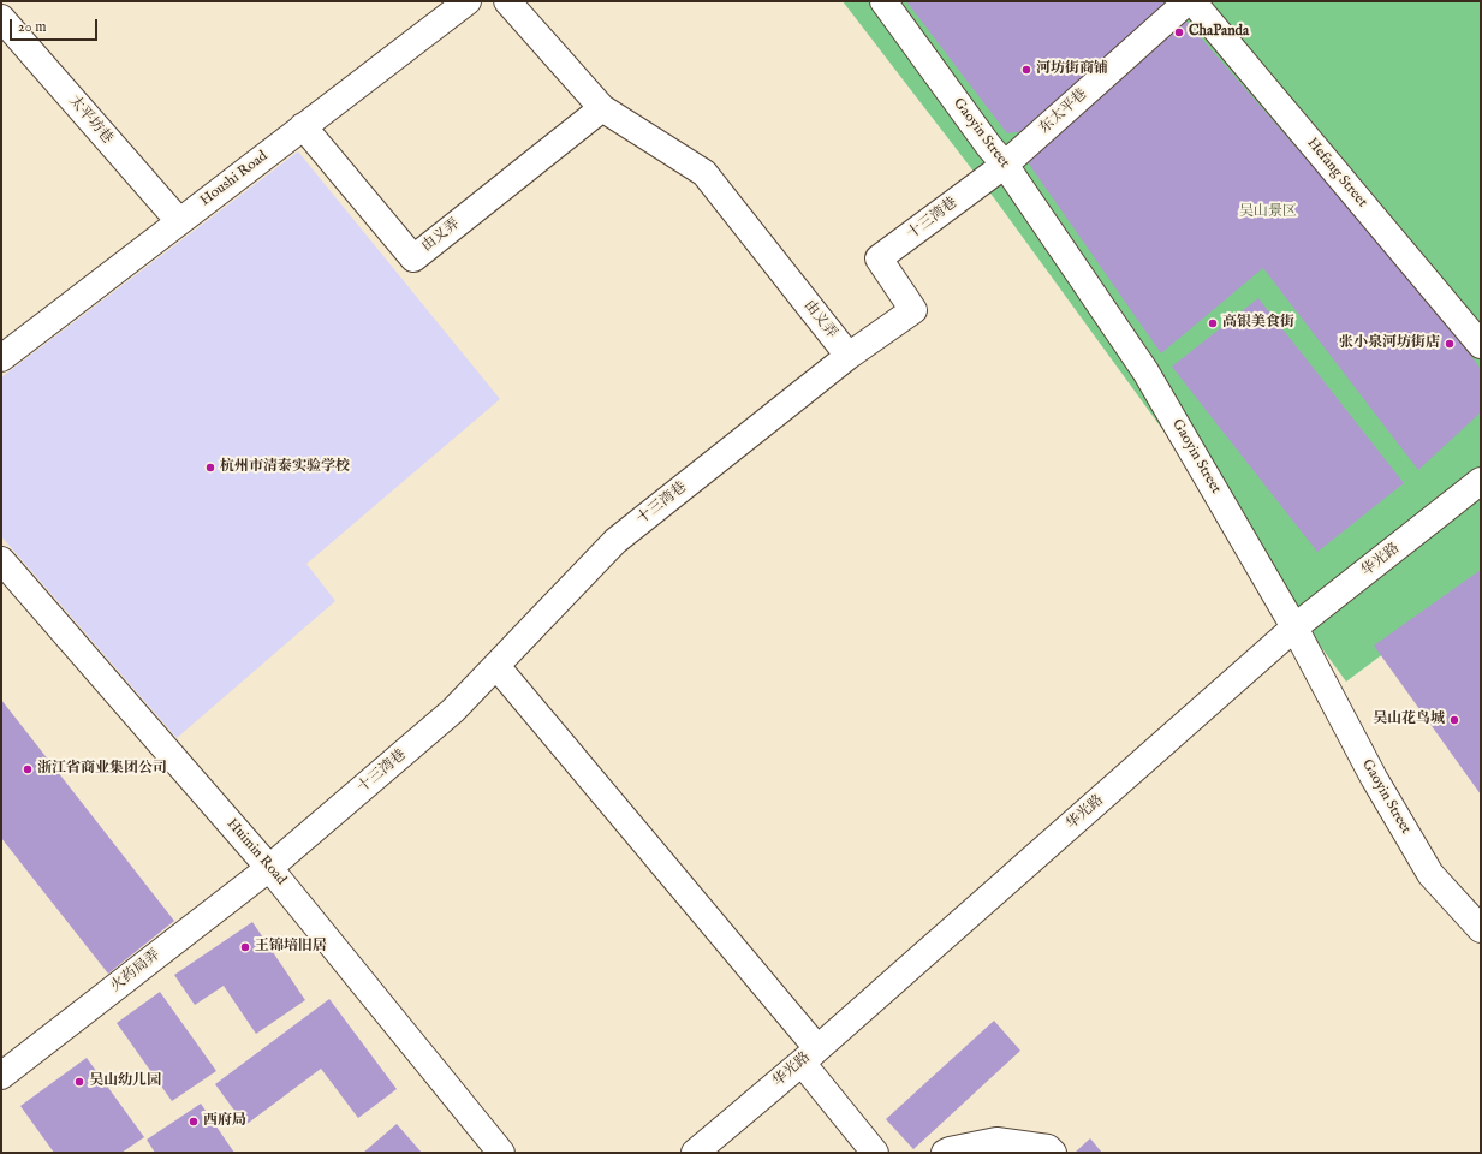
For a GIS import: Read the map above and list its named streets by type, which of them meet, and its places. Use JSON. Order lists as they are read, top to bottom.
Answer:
{
  "streets": {
    "street": [
      "东太平巷",
      "太平坊巷",
      "Gaoyin Street",
      "Hefang Street",
      "Houshi Road",
      "十三湾巷",
      "由义弄",
      "华光路",
      "Huimin Road",
      "火药局弄"
    ]
  },
  "crossings": [
    ["东太平巷", "Gaoyin Street"],
    ["东太平巷", "十三湾巷"],
    ["太平坊巷", "Houshi Road"],
    ["Gaoyin Street", "十三湾巷"],
    ["Gaoyin Street", "华光路"],
    ["Houshi Road", "由义弄"],
    ["十三湾巷", "由义弄"],
    ["十三湾巷", "Huimin Road"],
    ["十三湾巷", "火药局弄"],
    ["Huimin Road", "火药局弄"]
  ],
  "parks": ["吴山景区"],
  "places": [
    "ChaPanda",
    "河坊街商铺",
    "高银美食街",
    "张小泉河坊街店",
    "杭州市清泰实验学校",
    "吴山花鸟城",
    "浙江省商业集团公司",
    "王锦培旧居",
    "吴山幼儿园",
    "西府局"
  ],
  "scale_bar": "20 m"
}
